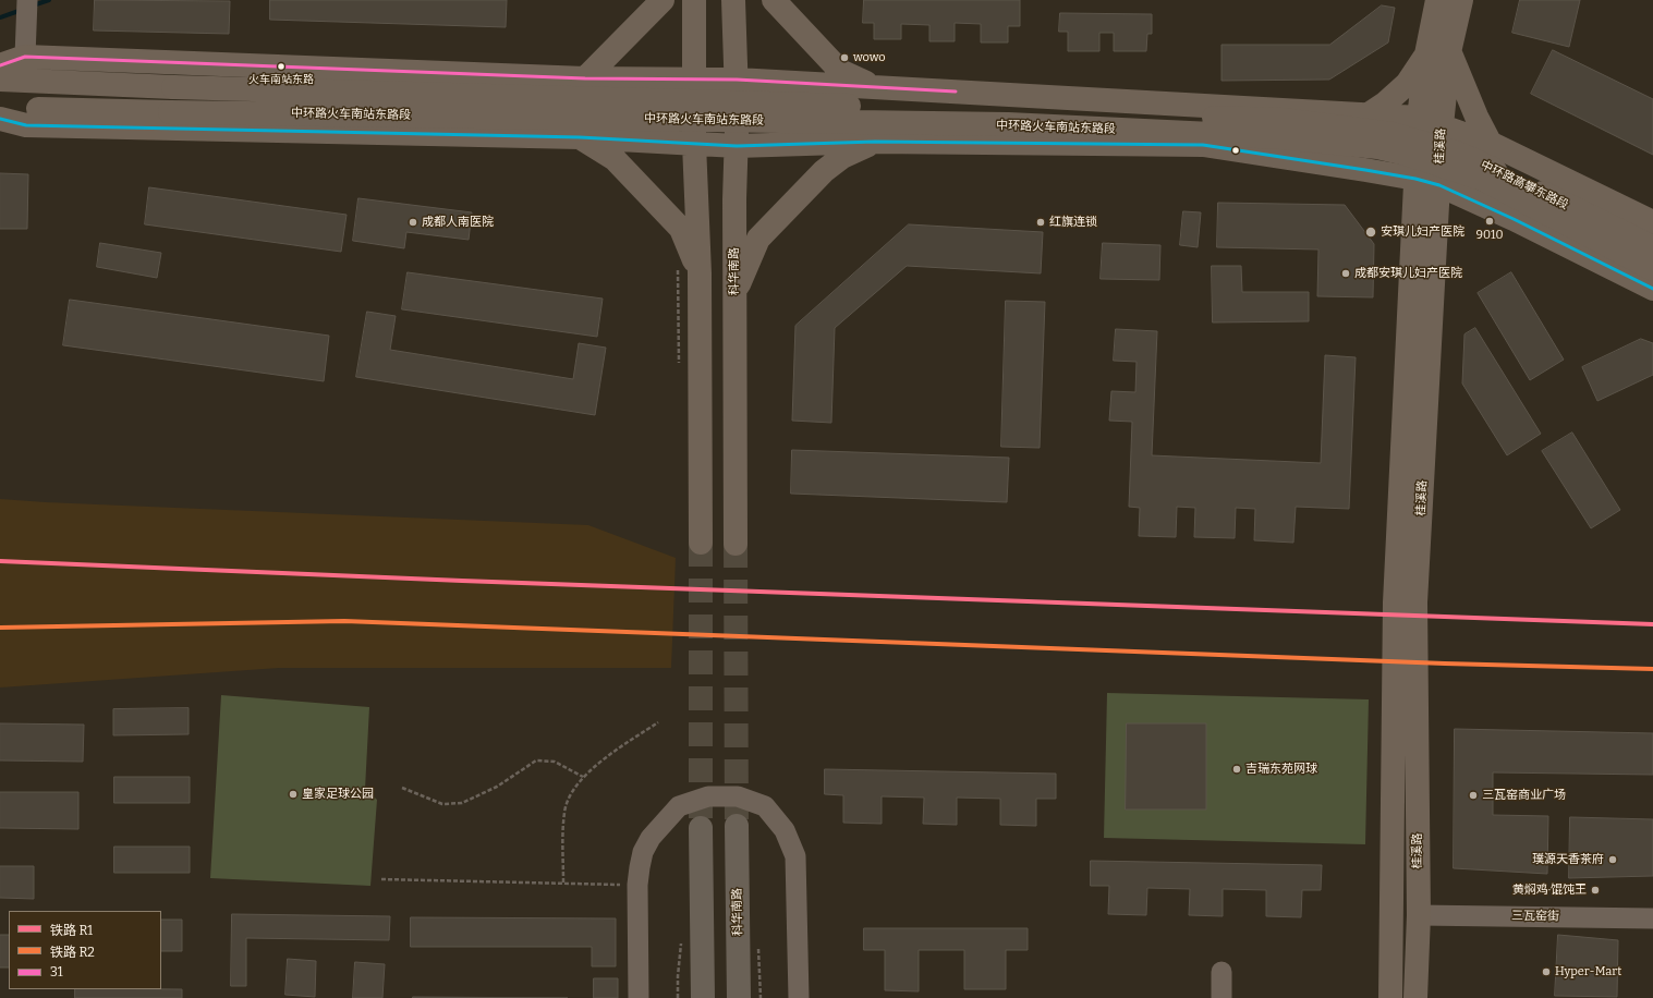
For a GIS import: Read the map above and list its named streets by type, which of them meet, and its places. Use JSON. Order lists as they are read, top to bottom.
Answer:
{
  "streets": {
    "highway": ["科华南路"],
    "main road": ["中环路火车南站东路段", "桂溪路", "中环路高攀东路段"],
    "street": ["三瓦窑街"]
  },
  "crossings": [
    ["中环路火车南站东路段", "中环路高攀东路段"],
    ["桂溪路", "三瓦窑街"]
  ],
  "places": [
    "wowo",
    "火车南站东路",
    "9010",
    "成都人南医院",
    "红旗连锁",
    "安琪儿妇产医院",
    "成都安琪儿妇产医院",
    "吉瑞东苑网球",
    "皇家足球公园",
    "三瓦窑商业广场",
    "璞源天香茶府",
    "黄焖鸡·馄饨王",
    "Hyper-Mart"
  ],
  "lines": ["transit line 31", "rail line R1", "rail line R2"],
  "legend": ["铁路 R1", "铁路 R2", "31"]
}
